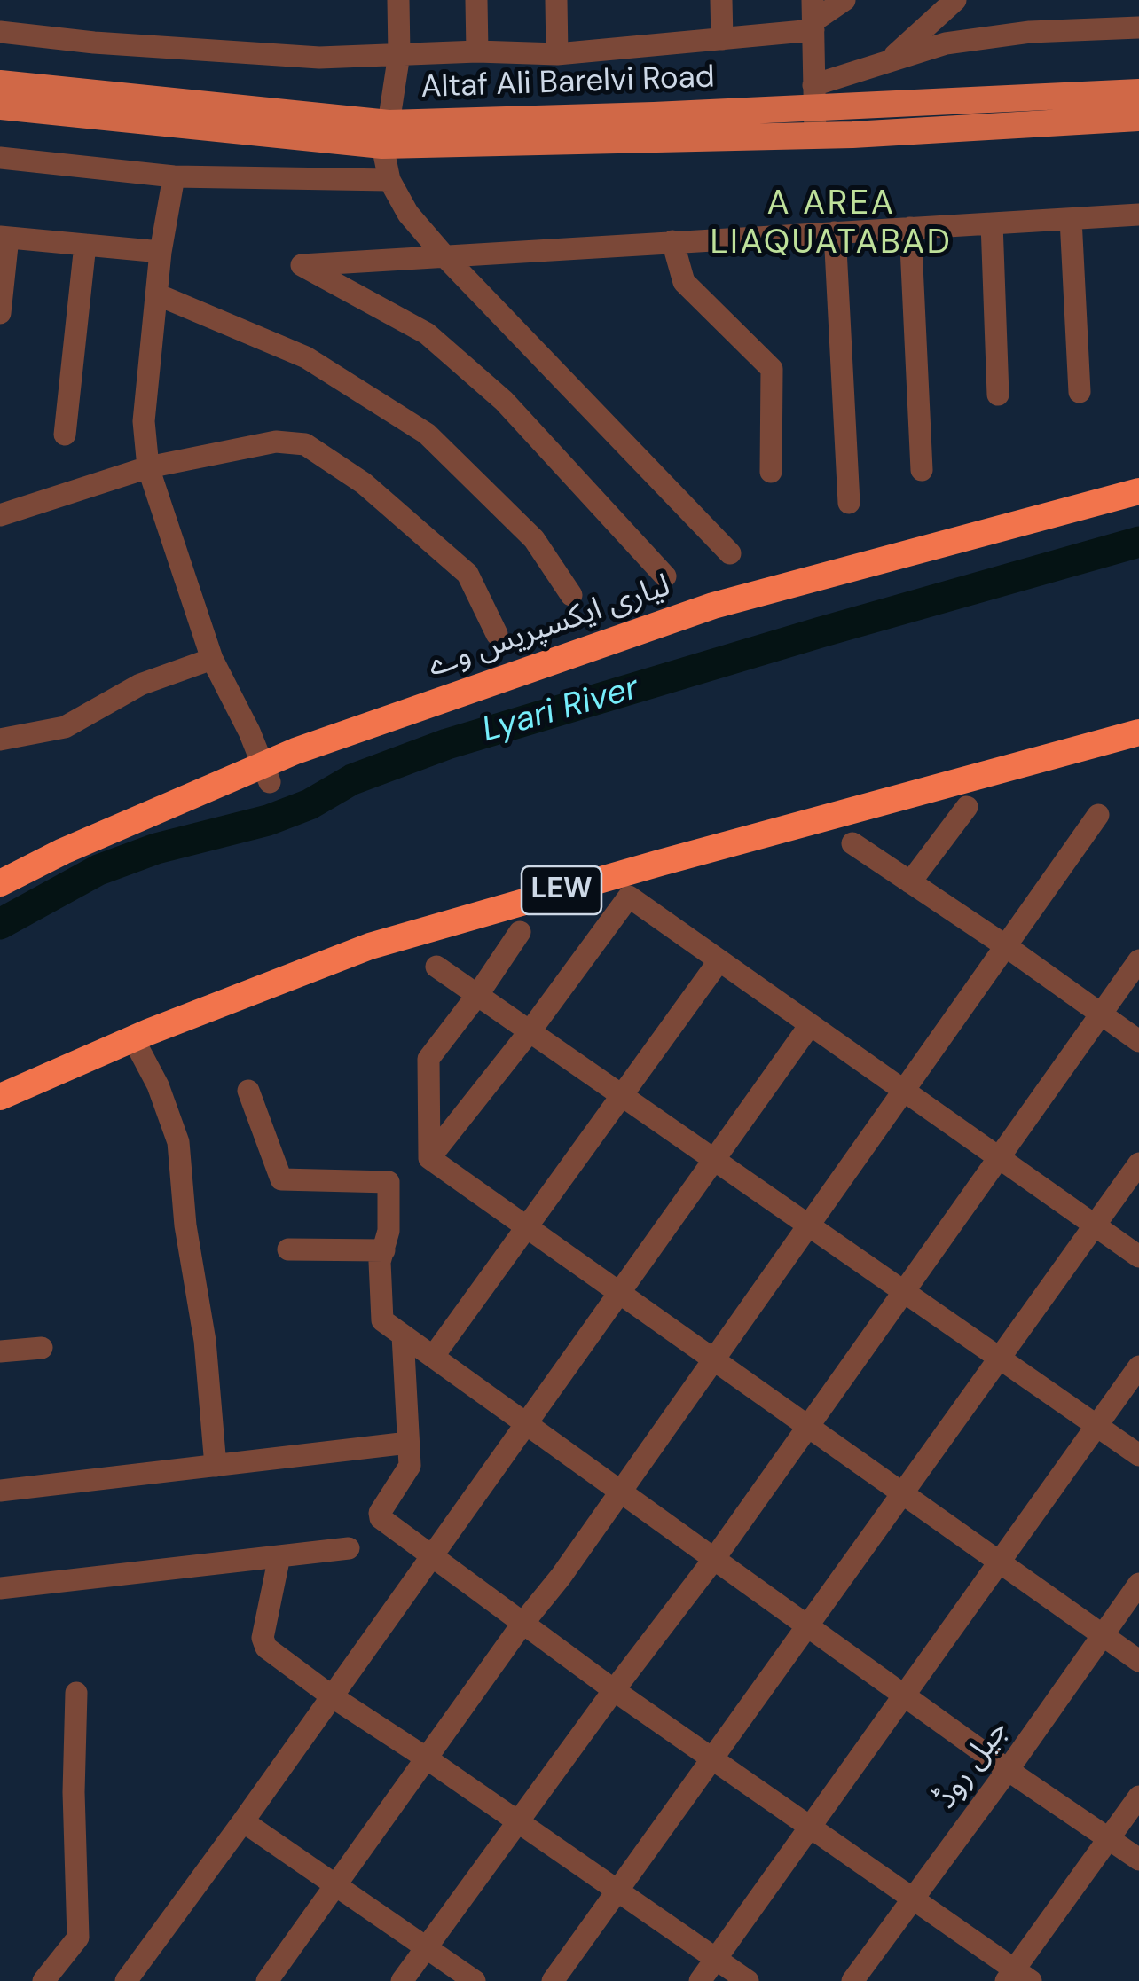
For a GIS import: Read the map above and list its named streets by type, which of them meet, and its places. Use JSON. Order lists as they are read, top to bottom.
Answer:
{
  "streets": {
    "highway": ["لیاری ایکسپریس وے", "LEW"],
    "main road": ["Altaf Ali Barelvi Road"],
    "street": ["جیل روڈ"]
  },
  "districts": ["A AREA LIAQUATABAD"],
  "water": ["Lyari River"]
}
